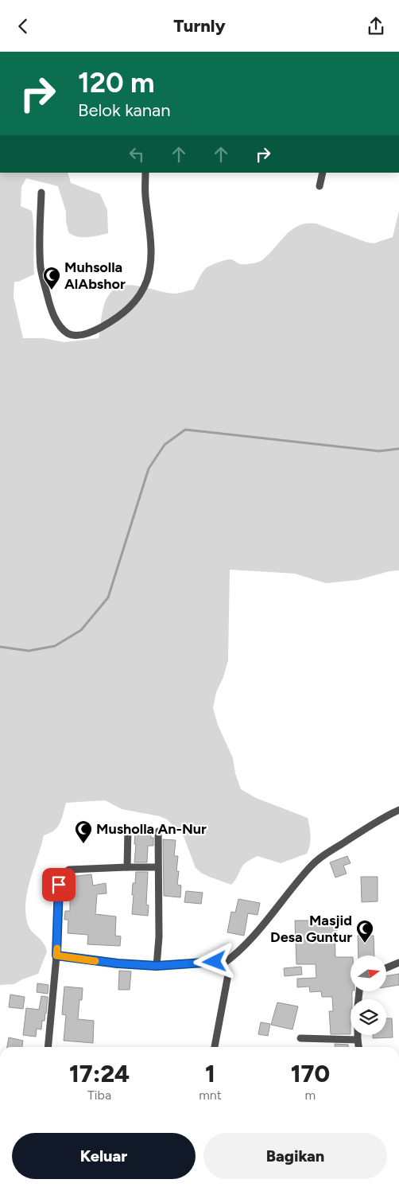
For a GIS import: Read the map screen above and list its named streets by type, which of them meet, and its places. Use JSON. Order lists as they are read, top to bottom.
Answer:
{
  "places": {
    "mosque": ["Muhsolla AlAbshor", "Musholla An-Nur", "Masjid Desa Guntur"]
  },
  "north": "right",
  "page": {
    "header": "Turnly",
    "turn": ["120 m", "Belok kanan"],
    "eta": [
      "17:24",
      "Tiba",
      "1",
      "mnt",
      "170",
      "m"
    ],
    "buttons": ["Keluar", "Bagikan"]
  }
}
